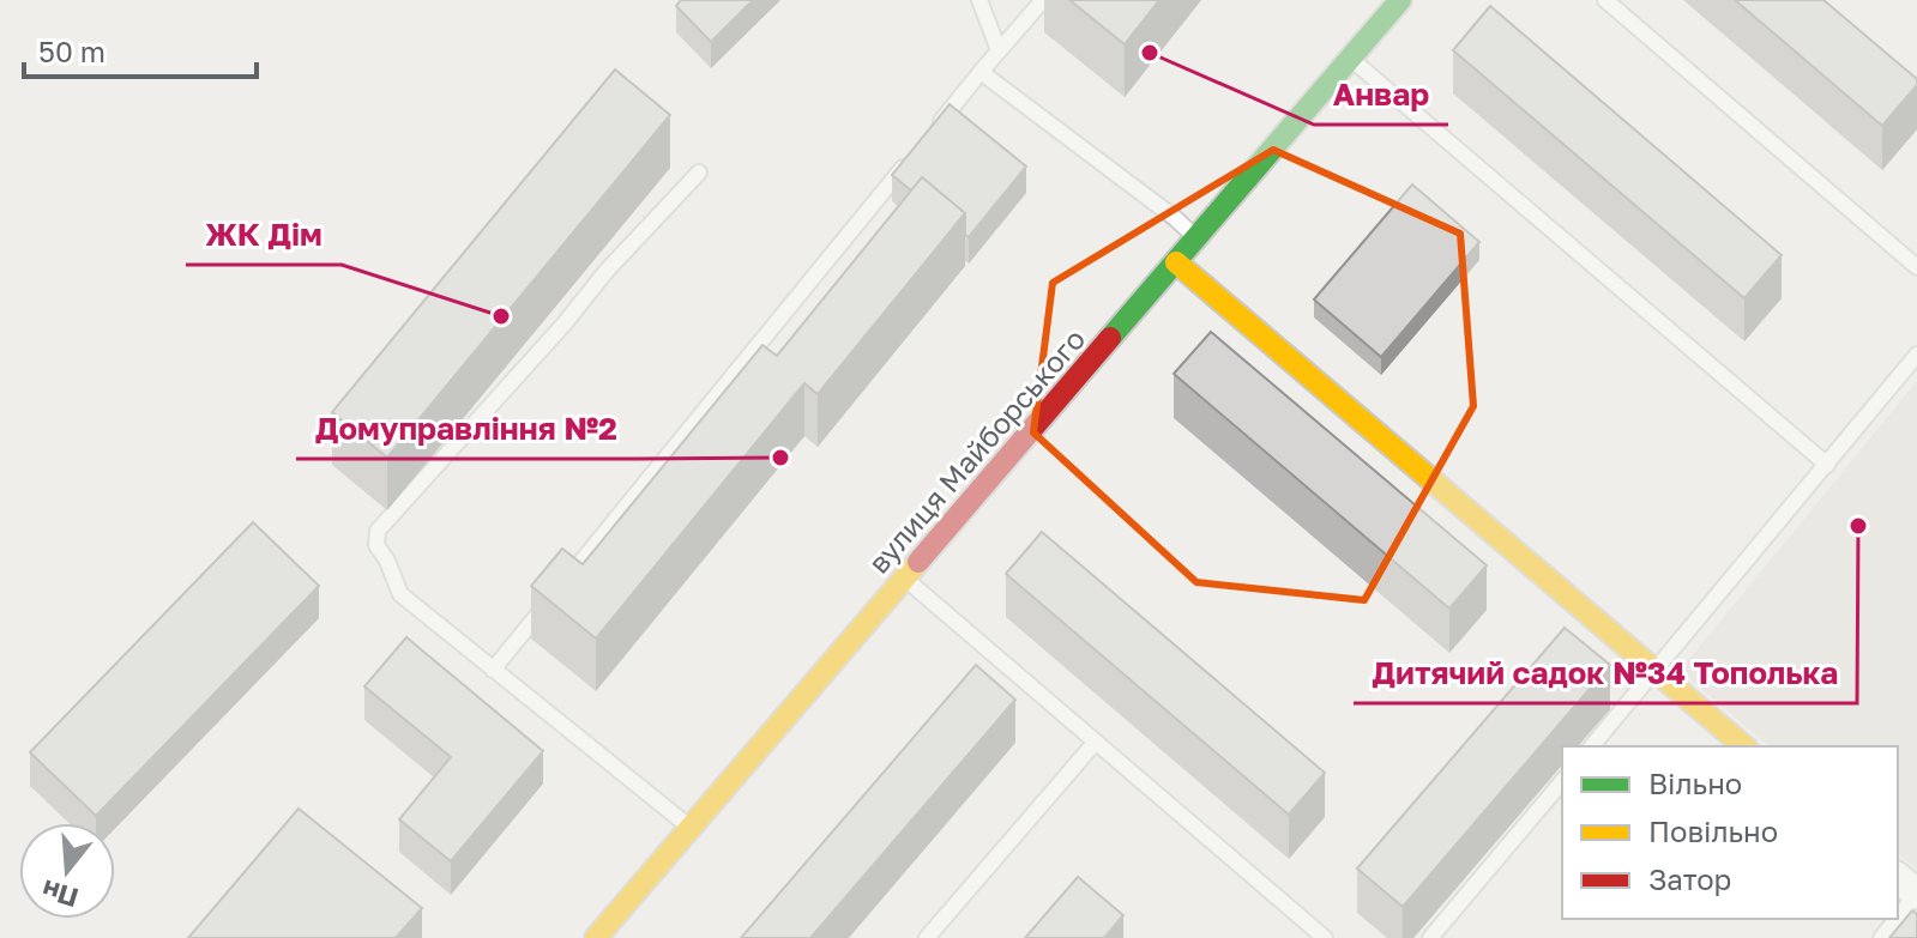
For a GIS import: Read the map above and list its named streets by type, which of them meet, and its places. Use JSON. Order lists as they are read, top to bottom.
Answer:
{
  "streets": {
    "street": ["вулиця Майборського"]
  },
  "places": [
    "Анвар",
    "ЖК Дім",
    "Домуправління №2",
    "Дитячий садок №34 Тополька"
  ],
  "legend": ["Вільно", "Повільно", "Затор"],
  "scale_bar": "50 m",
  "north": "bottom"
}
